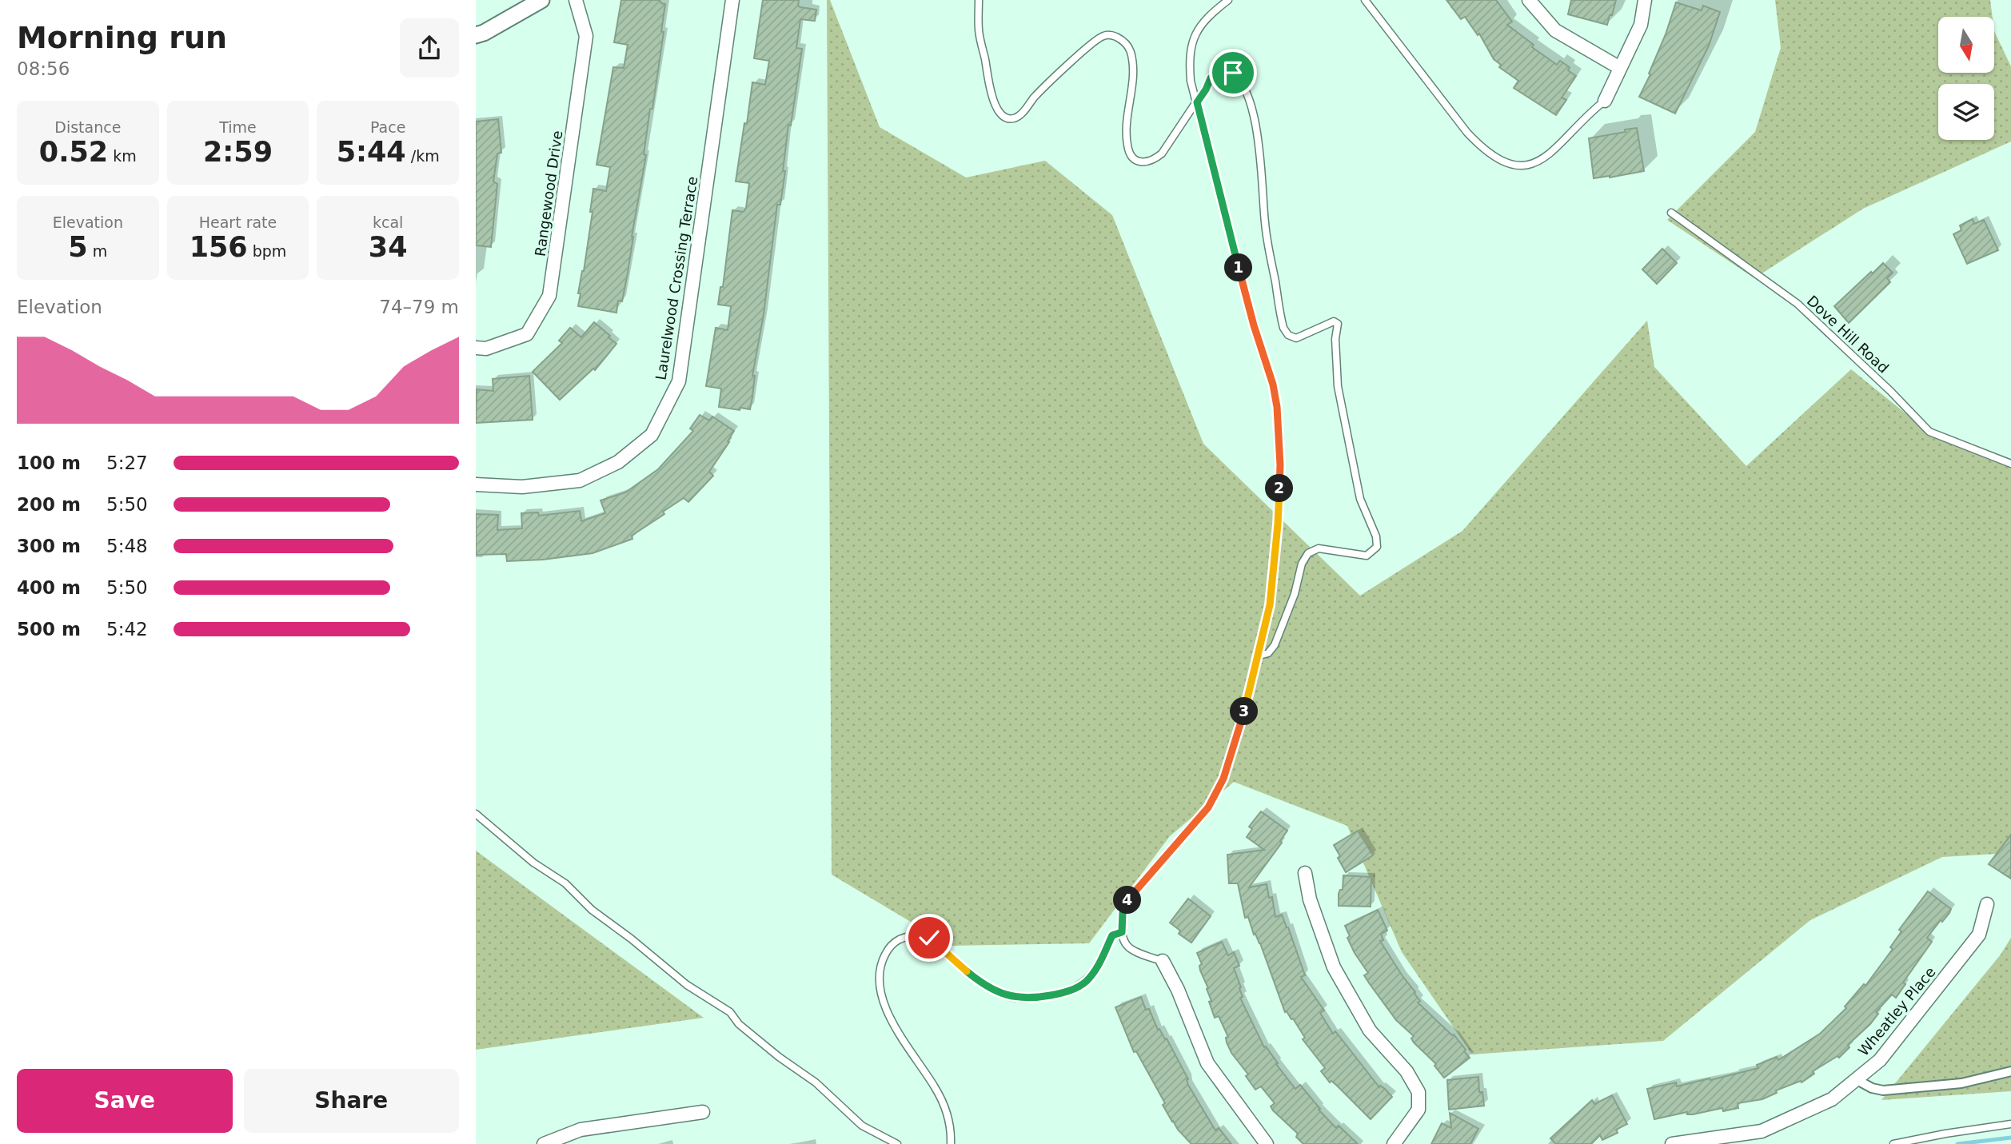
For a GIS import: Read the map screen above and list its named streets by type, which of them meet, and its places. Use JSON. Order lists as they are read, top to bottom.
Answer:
{
  "streets": {
    "street": ["Rangewood Drive", "Laurelwood Crossing Terrace", "Wheatley Place"],
    "lane": ["Dove Hill Road"]
  },
  "north": "bottom",
  "page": {
    "heading": ["Morning run", "08:56"],
    "stats": [
      ["Distance", "0.52 km"],
      ["Time", "2:59"],
      ["Pace", "5:44 /km"],
      ["Elevation", "5 m"],
      ["Heart rate", "156 bpm"],
      ["kcal", "34"]
    ],
    "pins": [
      "1",
      "2",
      "3",
      "4"
    ],
    "chart": ["Elevation", "74–79 m"],
    "list": [
      {
        "name": "100 m",
        "note": "5:27"
      },
      {
        "name": "200 m",
        "note": "5:50"
      },
      {
        "name": "300 m",
        "note": "5:48"
      },
      {
        "name": "400 m",
        "note": "5:50"
      },
      {
        "name": "500 m",
        "note": "5:42"
      }
    ],
    "buttons": ["Save", "Share"]
  }
}
